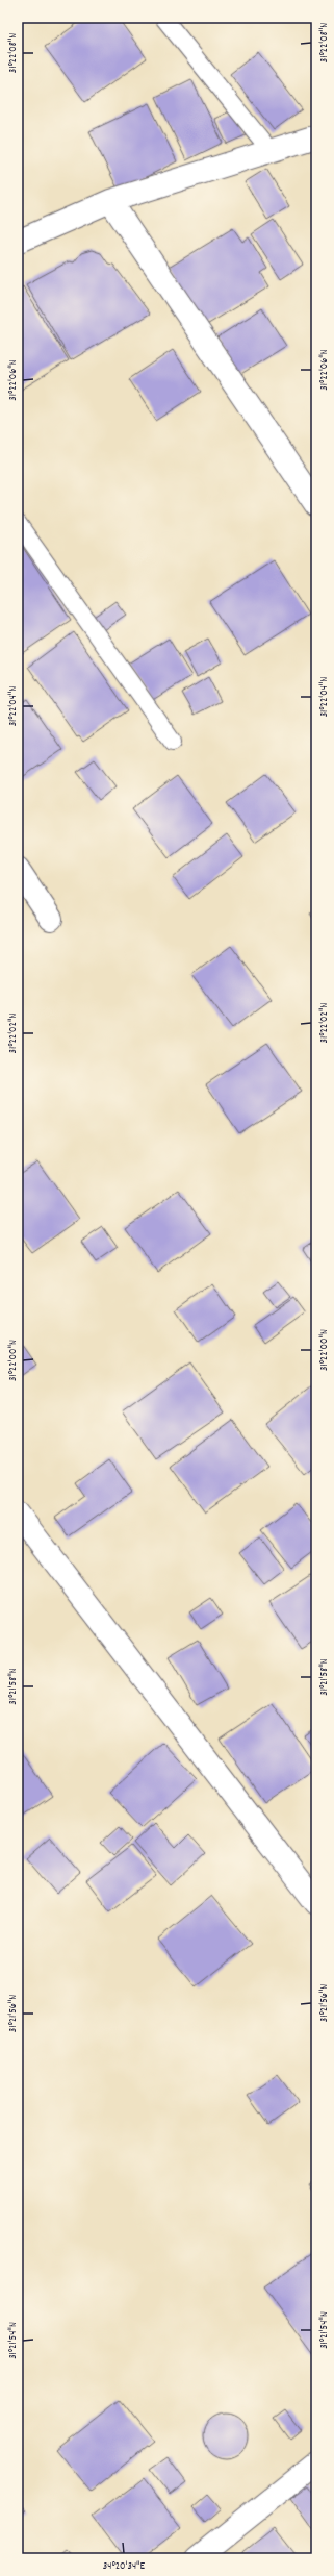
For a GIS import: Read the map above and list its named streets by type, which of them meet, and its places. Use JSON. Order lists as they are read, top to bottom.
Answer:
{
  "coordinates": [
    "31°22'08\"N",
    "31°22'06\"N",
    "31°22'04\"N",
    "31°22'02\"N",
    "31°22'00\"N",
    "31°21'58\"N",
    "31°21'56\"N",
    "31°21'54\"N",
    "34°20'34\"E"
  ]
}
